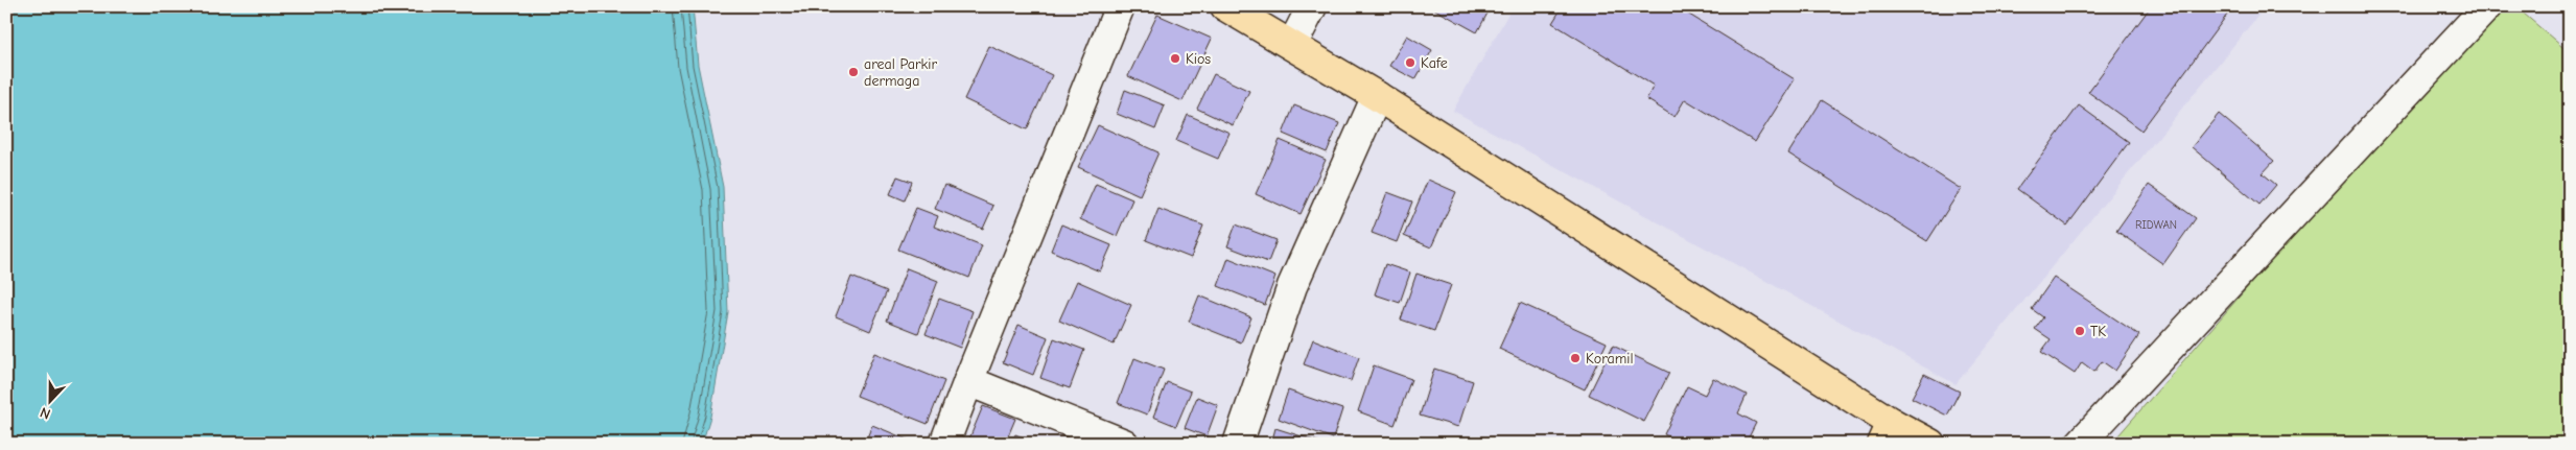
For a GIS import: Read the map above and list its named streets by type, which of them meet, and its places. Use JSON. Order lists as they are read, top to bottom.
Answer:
{
  "places": [
    "Kios",
    "Kafe",
    "areal Parkir dermaga",
    "TK",
    "Koramil"
  ],
  "house_numbers": ["RIDWAN"],
  "north": "bottom"
}
